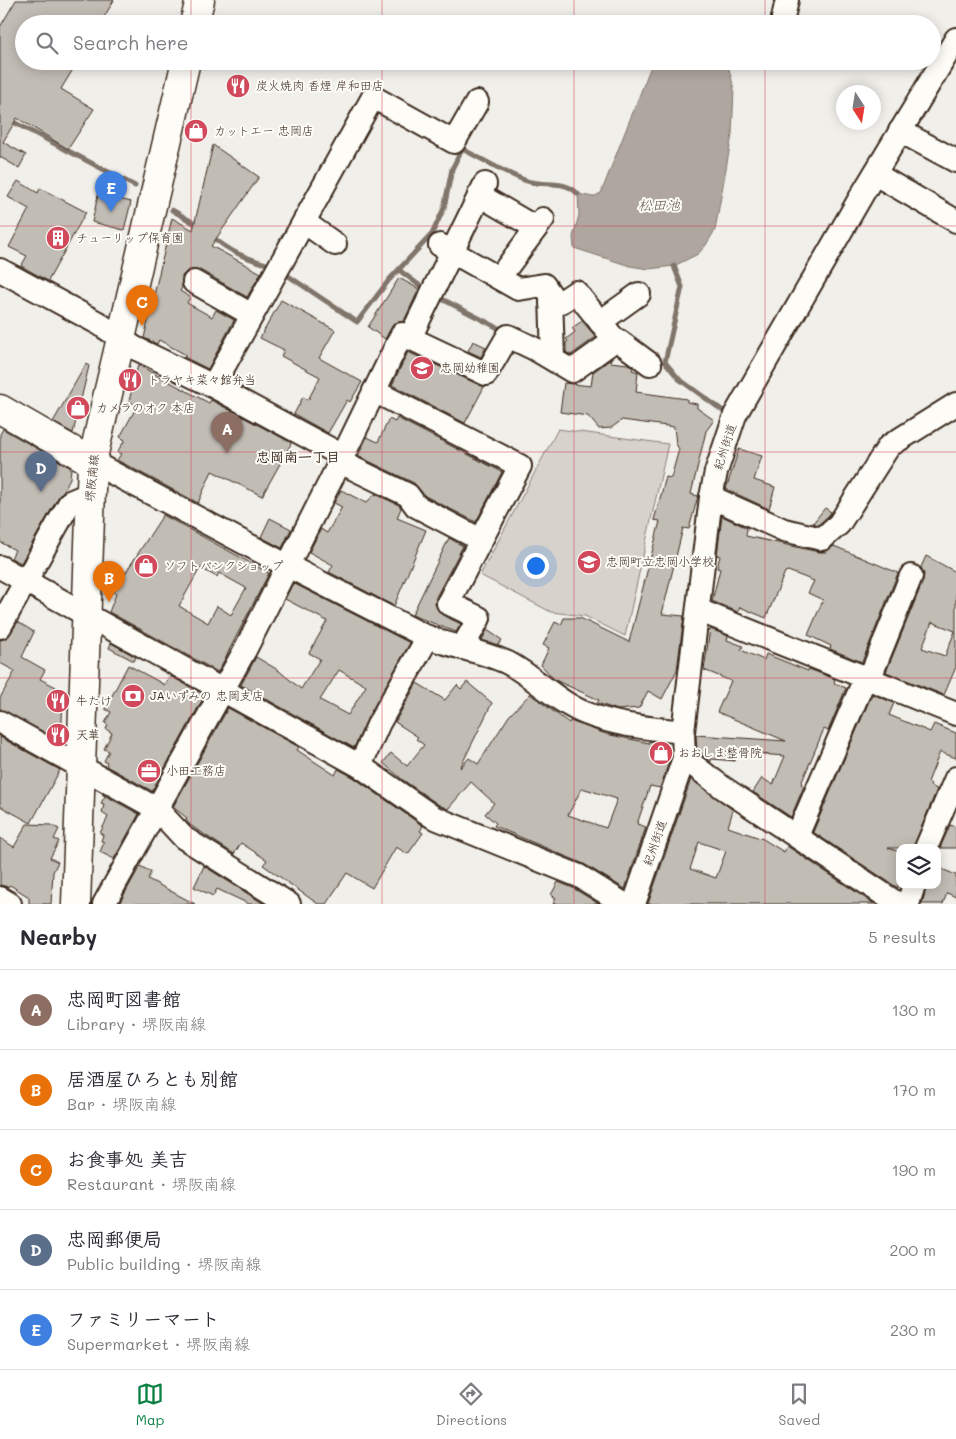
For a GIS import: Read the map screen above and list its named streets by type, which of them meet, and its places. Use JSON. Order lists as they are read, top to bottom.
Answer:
{
  "streets": {
    "main road": ["堺阪南線"],
    "street": ["紀州街道"]
  },
  "districts": ["忠岡南一丁目"],
  "water": ["松田池"],
  "places": {
    "restaurant": [
      "炭火焼肉 香煙 岸和田店",
      "トラヤキ菜々館弁当",
      "牛たけ",
      "天華"
    ],
    "shop": [
      "カットエー 忠岡店",
      "カメラのオク 本店",
      "ソフトバンクショップ",
      "おおしま整骨院"
    ],
    "building": ["チューリップ保育園"],
    "school or university": ["忠岡幼稚園", "忠岡町立忠岡小学校"],
    "bank": ["JAいずみの 忠岡支店"],
    "office": ["小田工務店"]
  },
  "north": "bottom",
  "page": {
    "search": "Search here",
    "pins": [
      "E",
      "C",
      "A",
      "D",
      "B"
    ],
    "heading": ["Nearby", "5 results"],
    "list": [
      {
        "mark": "A",
        "name": "忠岡町図書館",
        "note": "Library · 堺阪南線",
        "value": "130 m"
      },
      {
        "mark": "B",
        "name": "居酒屋ひろとも別館",
        "note": "Bar · 堺阪南線",
        "value": "170 m"
      },
      {
        "mark": "C",
        "name": "お食事処 美吉",
        "note": "Restaurant · 堺阪南線",
        "value": "190 m"
      },
      {
        "mark": "D",
        "name": "忠岡郵便局",
        "note": "Public building · 堺阪南線",
        "value": "200 m"
      },
      {
        "mark": "E",
        "name": "ファミリーマート",
        "note": "Supermarket · 堺阪南線",
        "value": "230 m"
      }
    ],
    "nav": ["Map", "Directions", "Saved"]
  }
}
